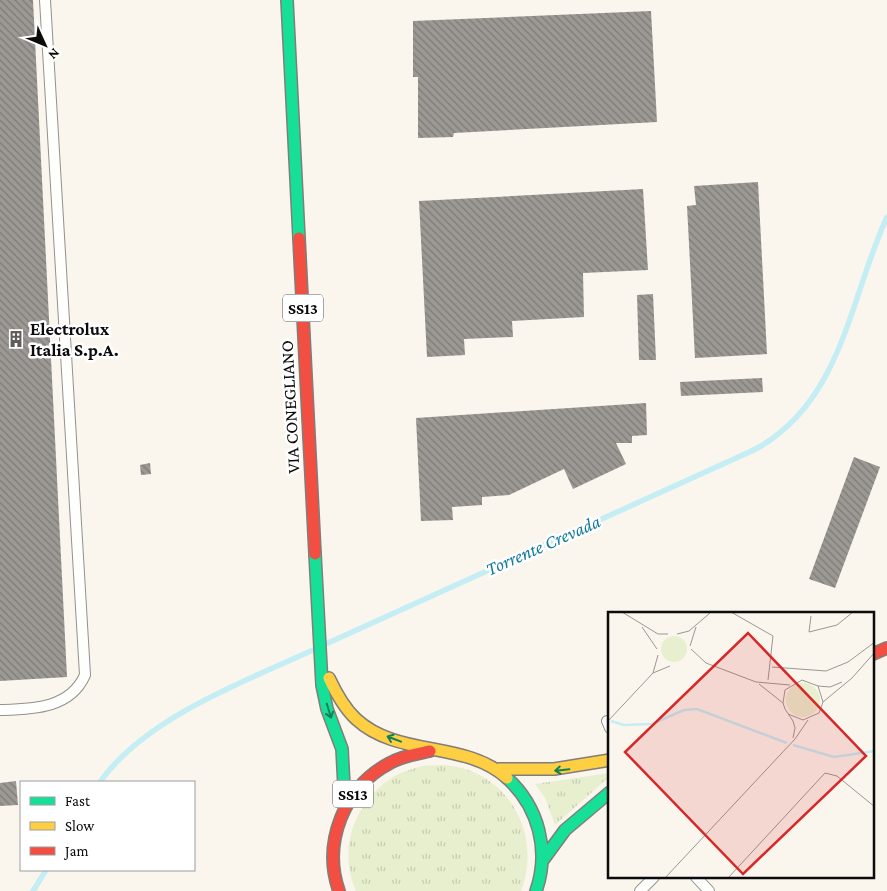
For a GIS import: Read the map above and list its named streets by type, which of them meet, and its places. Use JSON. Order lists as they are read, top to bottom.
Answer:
{
  "streets": {
    "main road": ["SS13", "VIA CONEGLIANO"]
  },
  "crossings": [
    ["SS13", "VIA CONEGLIANO"]
  ],
  "water": ["Torrente Crevada"],
  "places": {
    "building": ["Electrolux Italia S.p.A."]
  },
  "legend": ["Fast", "Slow", "Jam"],
  "north": "bottom right"
}
